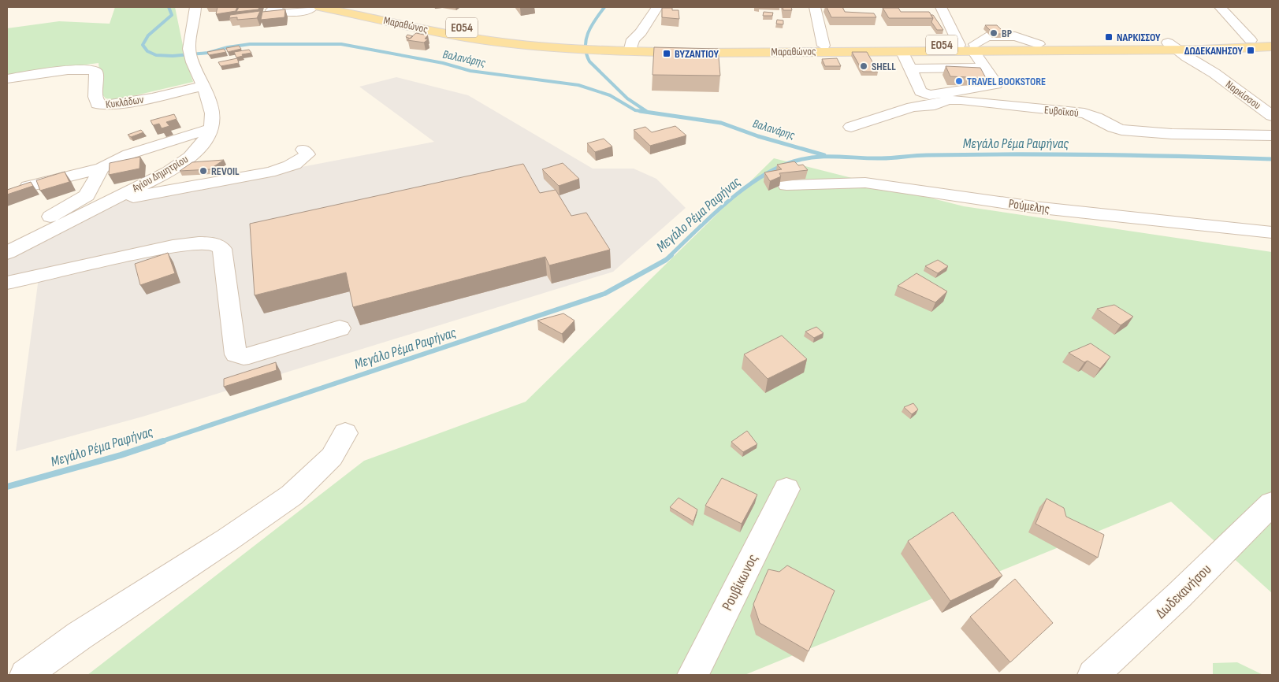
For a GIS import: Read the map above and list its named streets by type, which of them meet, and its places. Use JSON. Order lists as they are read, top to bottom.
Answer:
{
  "streets": {
    "main road": ["Μαραθώνος", "ΕΟ54"],
    "street": [
      "Ναρκίσσου",
      "Κυκλάδων",
      "Ευβοϊκού",
      "Αγίου Δημητρίου",
      "Ρούμελης",
      "Ρουβίκωνος",
      "Δωδεκανήσου"
    ]
  },
  "crossings": [
    ["Μαραθώνος", "Ναρκίσσου"]
  ],
  "water": ["Βαλανάρης", "Μεγάλο Ρέμα Ραφήνας"],
  "places": {
    "other": [
      "BP",
      "SHELL",
      "TRAVEL BOOKSTORE",
      "REVOIL"
    ],
    "transit": ["ΝΑΡΚΙΣΣΟΥ", "ΔΩΔΕΚΑΝΗΣΟΥ", "ΒΥΖΑΝΤΙΟΥ"]
  }
}
